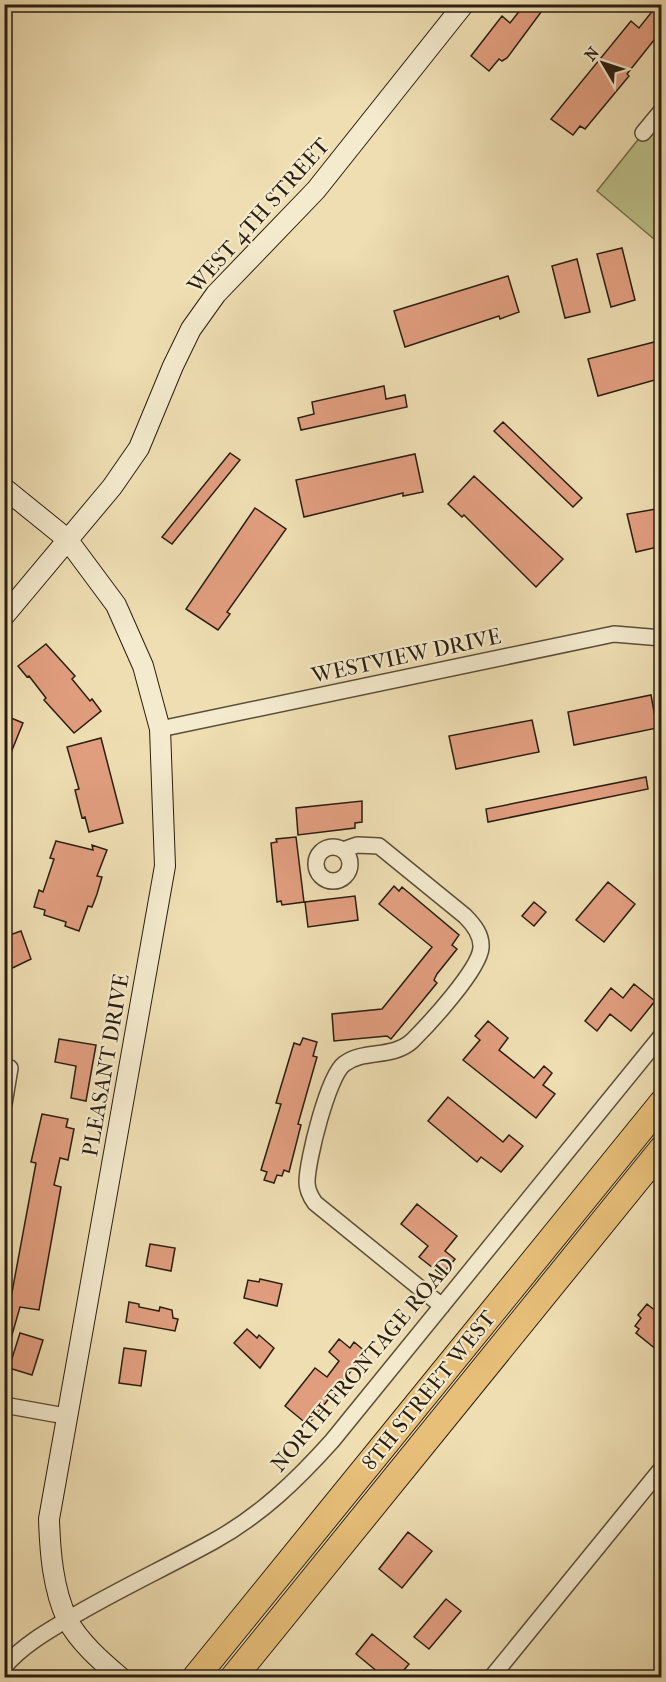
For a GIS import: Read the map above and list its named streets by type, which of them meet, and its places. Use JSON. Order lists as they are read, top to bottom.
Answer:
{
  "streets": {
    "highway": ["8TH STREET WEST"],
    "street": [
      "WEST 4TH STREET",
      "WESTVIEW DRIVE",
      "PLEASANT DRIVE",
      "NORTH FRONTAGE ROAD"
    ]
  },
  "crossings": [
    ["WEST 4TH STREET", "PLEASANT DRIVE"],
    ["WESTVIEW DRIVE", "PLEASANT DRIVE"],
    ["PLEASANT DRIVE", "NORTH FRONTAGE ROAD"]
  ],
  "north": "top left"
}
